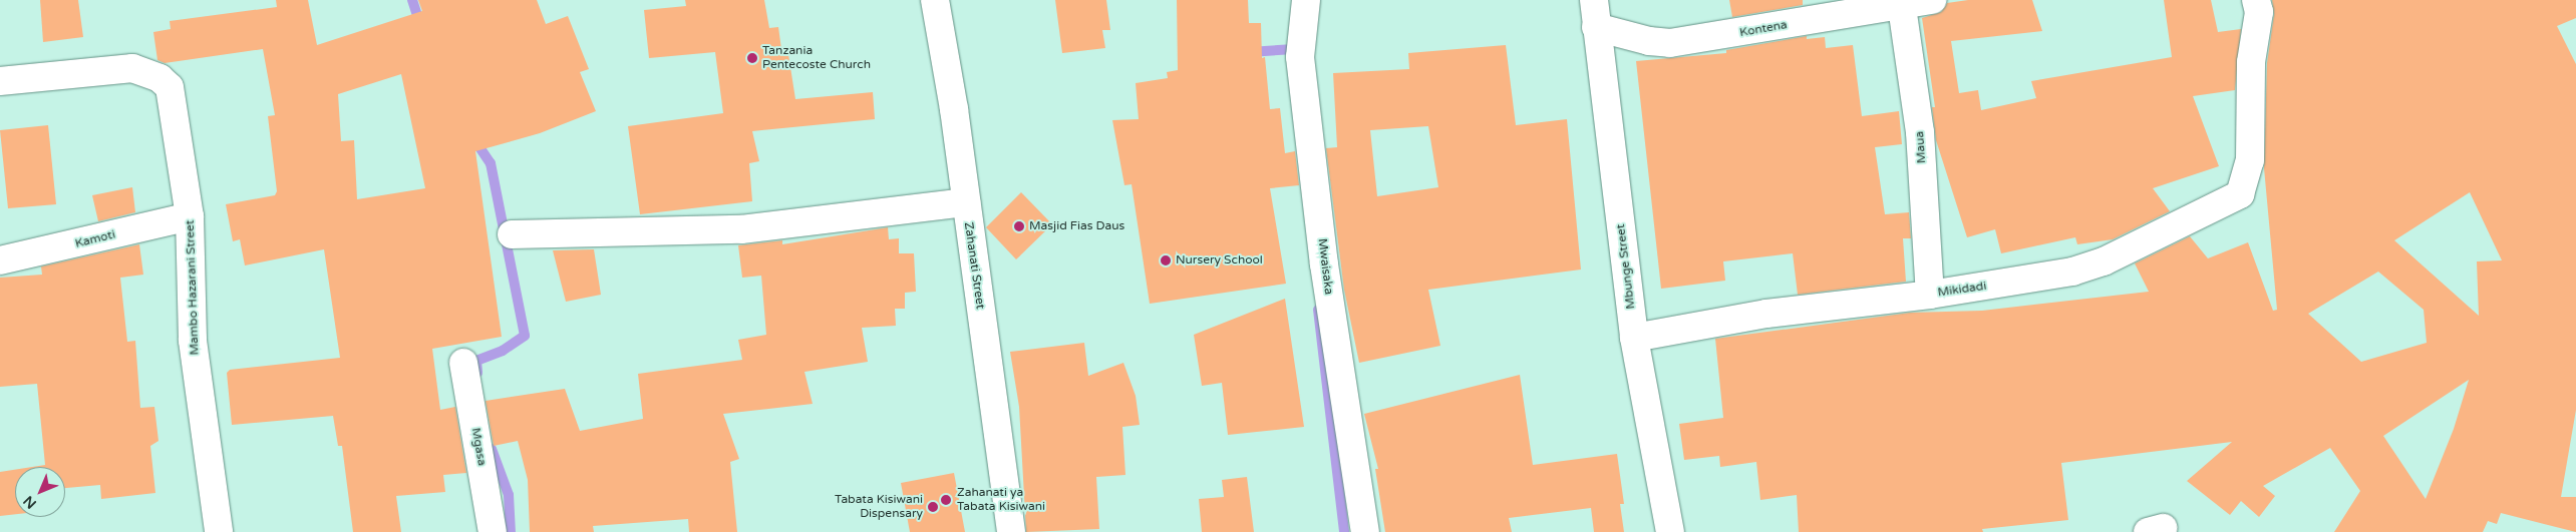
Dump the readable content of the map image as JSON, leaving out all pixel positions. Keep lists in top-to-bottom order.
{
  "streets": {
    "street": [
      "Kontena",
      "Maua",
      "Kamoti",
      "Zahanati Street",
      "Mwaisaka",
      "Mbunge Street",
      "Mambo Hazarani Street",
      "Mikidadi",
      "Mgasa"
    ]
  },
  "crossings": [
    ["Kontena", "Maua"],
    ["Kontena", "Mbunge Street"],
    ["Maua", "Mikidadi"],
    ["Kamoti", "Mambo Hazarani Street"],
    ["Mbunge Street", "Mikidadi"]
  ],
  "places": [
    "Tanzania Pentecoste Church",
    "Masjid Fias Daus",
    "Nursery School",
    "Zahanati ya Tabata Kisiwani",
    "Tabata Kisiwani Dispensary"
  ],
  "north": "bottom left"
}
